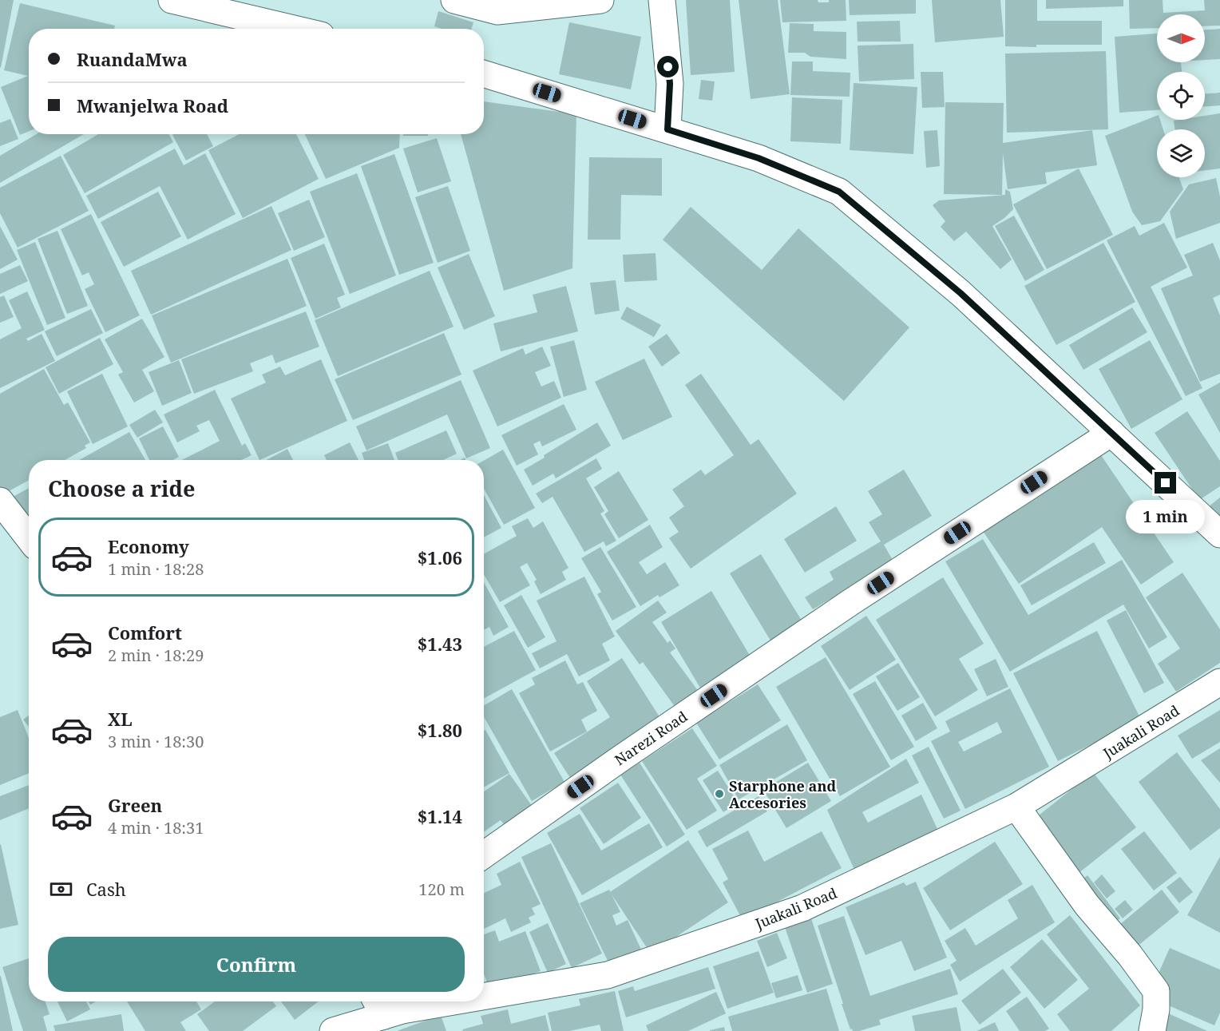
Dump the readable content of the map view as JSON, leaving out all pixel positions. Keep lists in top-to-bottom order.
{
  "streets": {
    "street": ["Juakali Road", "Narezi Road"]
  },
  "places": ["Starphone and Accesories"],
  "north": "right",
  "page": {
    "banner": ["RuandaMwa", "Mwanjelwa Road"],
    "heading": "Choose a ride",
    "bubble": "1 min",
    "list": [
      {
        "name": "Economy",
        "note": "1 min · 18:28",
        "value": "$1.06"
      },
      {
        "name": "Comfort",
        "note": "2 min · 18:29",
        "value": "$1.43"
      },
      {
        "name": "XL",
        "note": "3 min · 18:30",
        "value": "$1.80"
      },
      {
        "name": "Green",
        "note": "4 min · 18:31",
        "value": "$1.14"
      }
    ],
    "pay": ["Cash", "120 m"],
    "buttons": "Confirm"
  }
}
